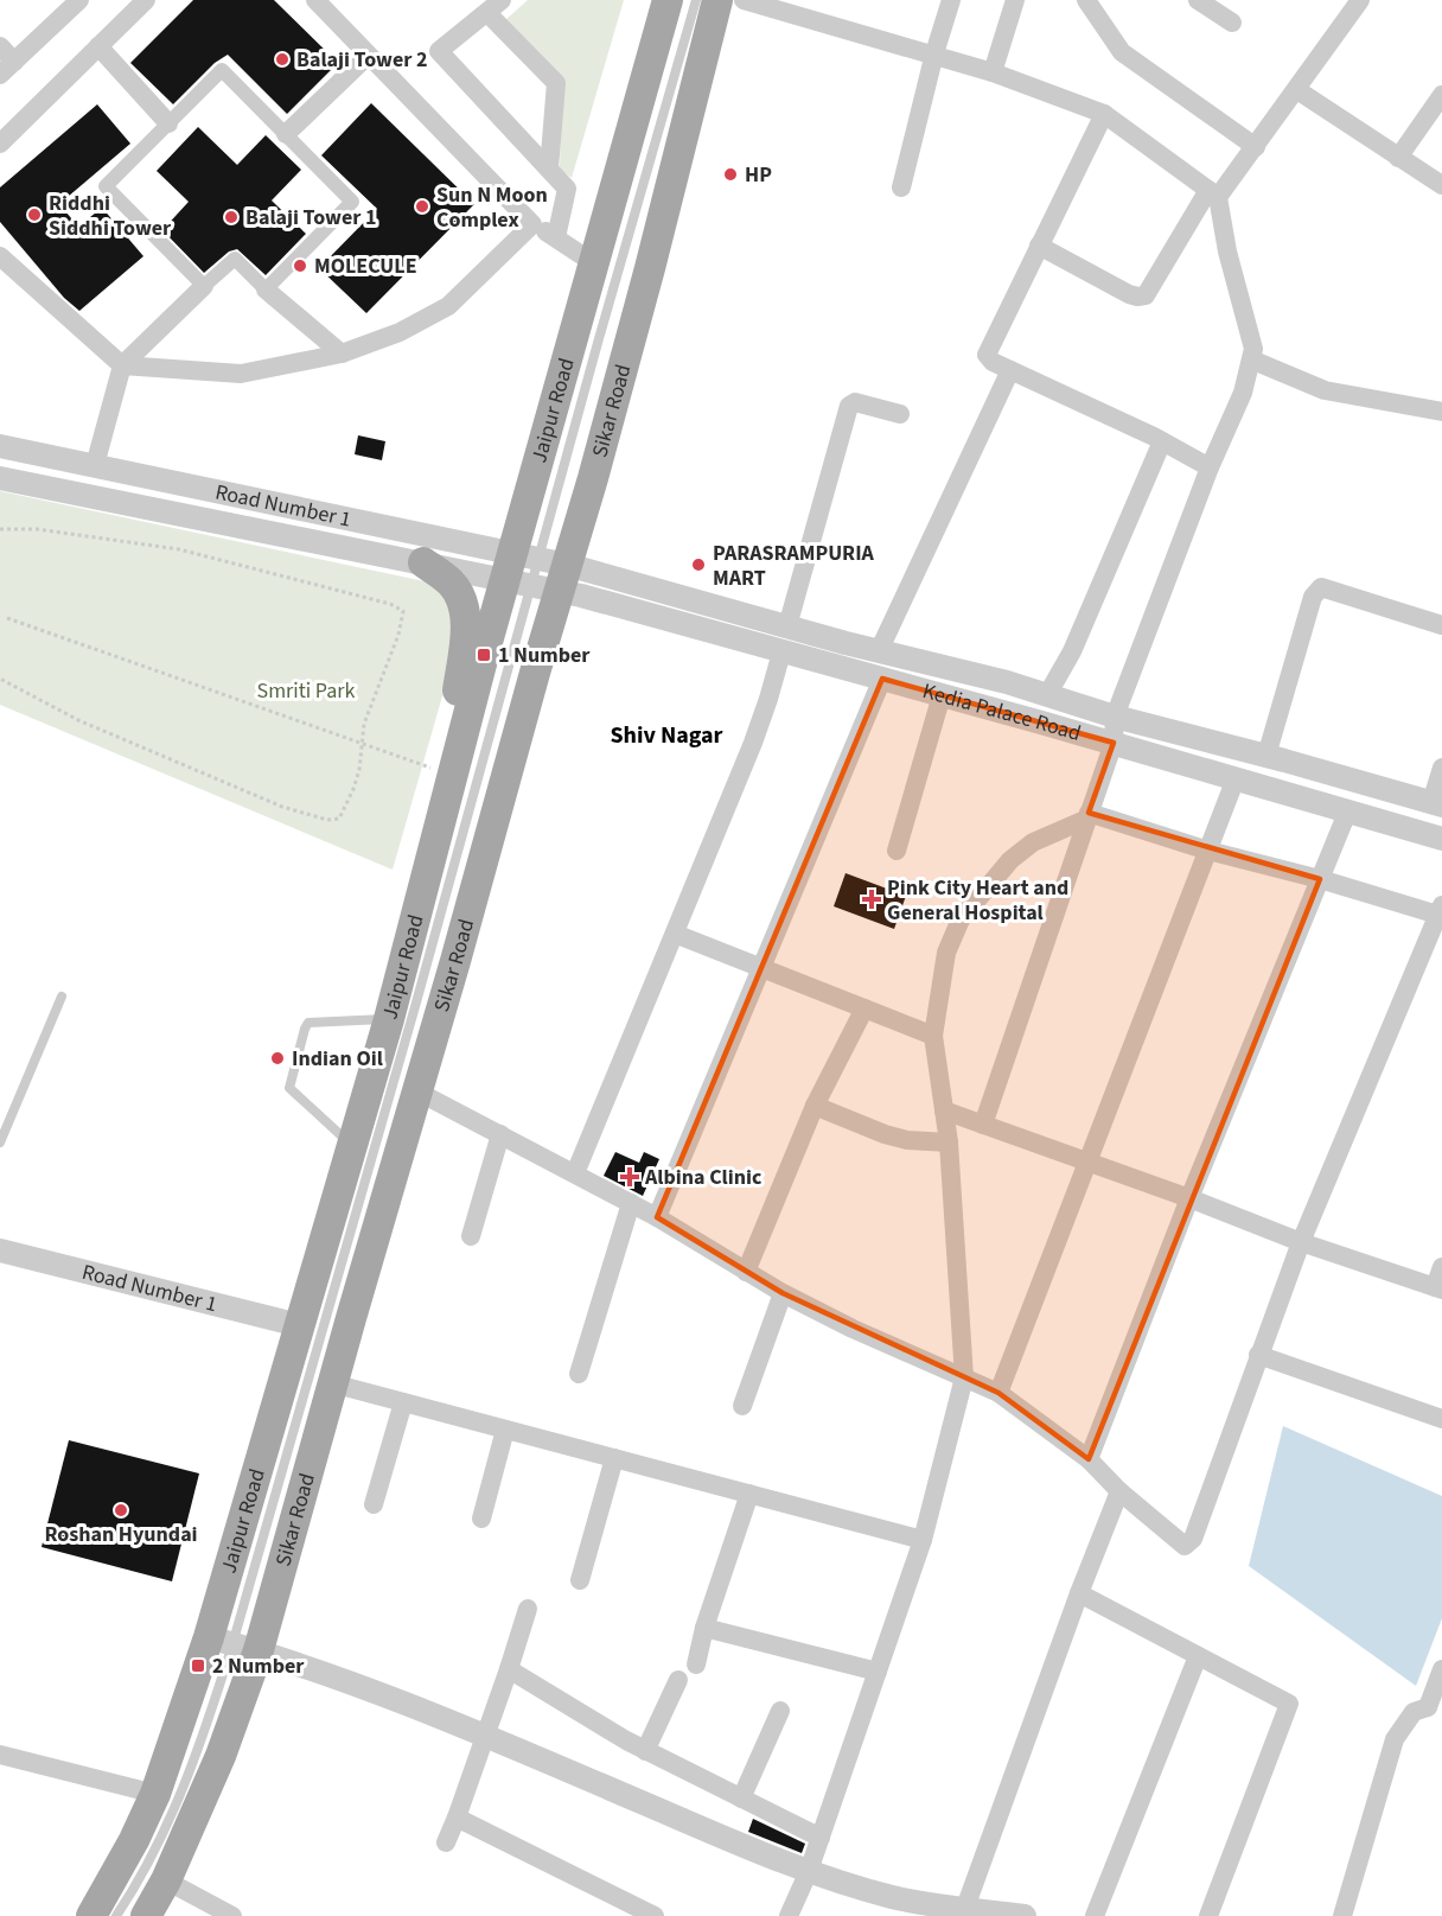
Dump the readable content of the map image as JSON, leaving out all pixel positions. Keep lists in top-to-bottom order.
{
  "streets": {
    "main road": ["Jaipur Road", "Sikar Road"],
    "street": ["Road Number 1", "Kedia Palace Road"]
  },
  "crossings": [
    ["Jaipur Road", "Sikar Road"],
    ["Jaipur Road", "Road Number 1"],
    ["Jaipur Road", "Kedia Palace Road"],
    ["Sikar Road", "Road Number 1"],
    ["Sikar Road", "Kedia Palace Road"],
    ["Road Number 1", "Kedia Palace Road"]
  ],
  "districts": ["Shiv Nagar"],
  "parks": ["Smriti Park"],
  "places": {
    "other": [
      "Balaji Tower 2",
      "HP",
      "Sun N Moon Complex",
      "Riddhi Siddhi Tower",
      "Balaji Tower 1",
      "MOLECULE",
      "PARASRAMPURIA MART",
      "Indian Oil",
      "Roshan Hyundai"
    ],
    "transit": ["1 Number", "2 Number"],
    "health": ["Pink City Heart and General Hospital", "Albina Clinic"]
  }
}
